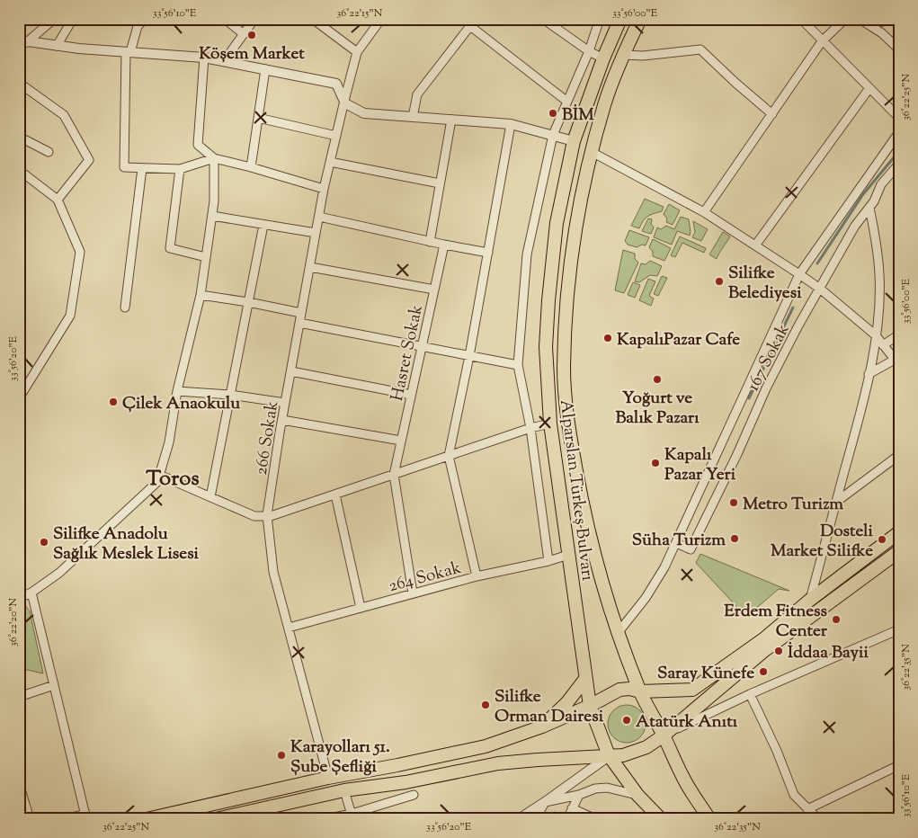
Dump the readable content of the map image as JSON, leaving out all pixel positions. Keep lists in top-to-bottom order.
{
  "streets": {
    "main road": ["Alparslan Türkeş Bulvarı"],
    "street": [
      "Hasret Sokak",
      "167 Sokak",
      "266 Sokak",
      "264 Sokak"
    ]
  },
  "crossings": [
    ["Hasret Sokak", "264 Sokak"],
    ["266 Sokak", "264 Sokak"],
    ["Alparslan Türkeş Bulvarı", "264 Sokak"]
  ],
  "districts": ["Toros"],
  "places": [
    "Köşem Market",
    "BİM",
    "Silifke Belediyesi",
    "KapalıPazar Cafe",
    "Yoğurt ve Balık Pazarı",
    "Çilek Anaokulu",
    "Kapalı Pazar Yeri",
    "Metro Turizm",
    "Süha Turizm",
    "Dosteli Market Silifke",
    "Silifke Anadolu Sağlık Meslek Lisesi",
    "Erdem Fitness Center",
    "İddaa Bayii",
    "Saray Künefe",
    "Silifke Orman Dairesi",
    "Atatürk Anıtı",
    "Karayolları 51. Şube Şefliği"
  ],
  "coordinates": [
    "33°56'10\"E",
    "36°22'15\"N",
    "33°56'00\"E",
    "36°22'25\"N",
    "33°56'20\"E",
    "36°22'20\"N",
    "36°22'35\"N"
  ]
}
